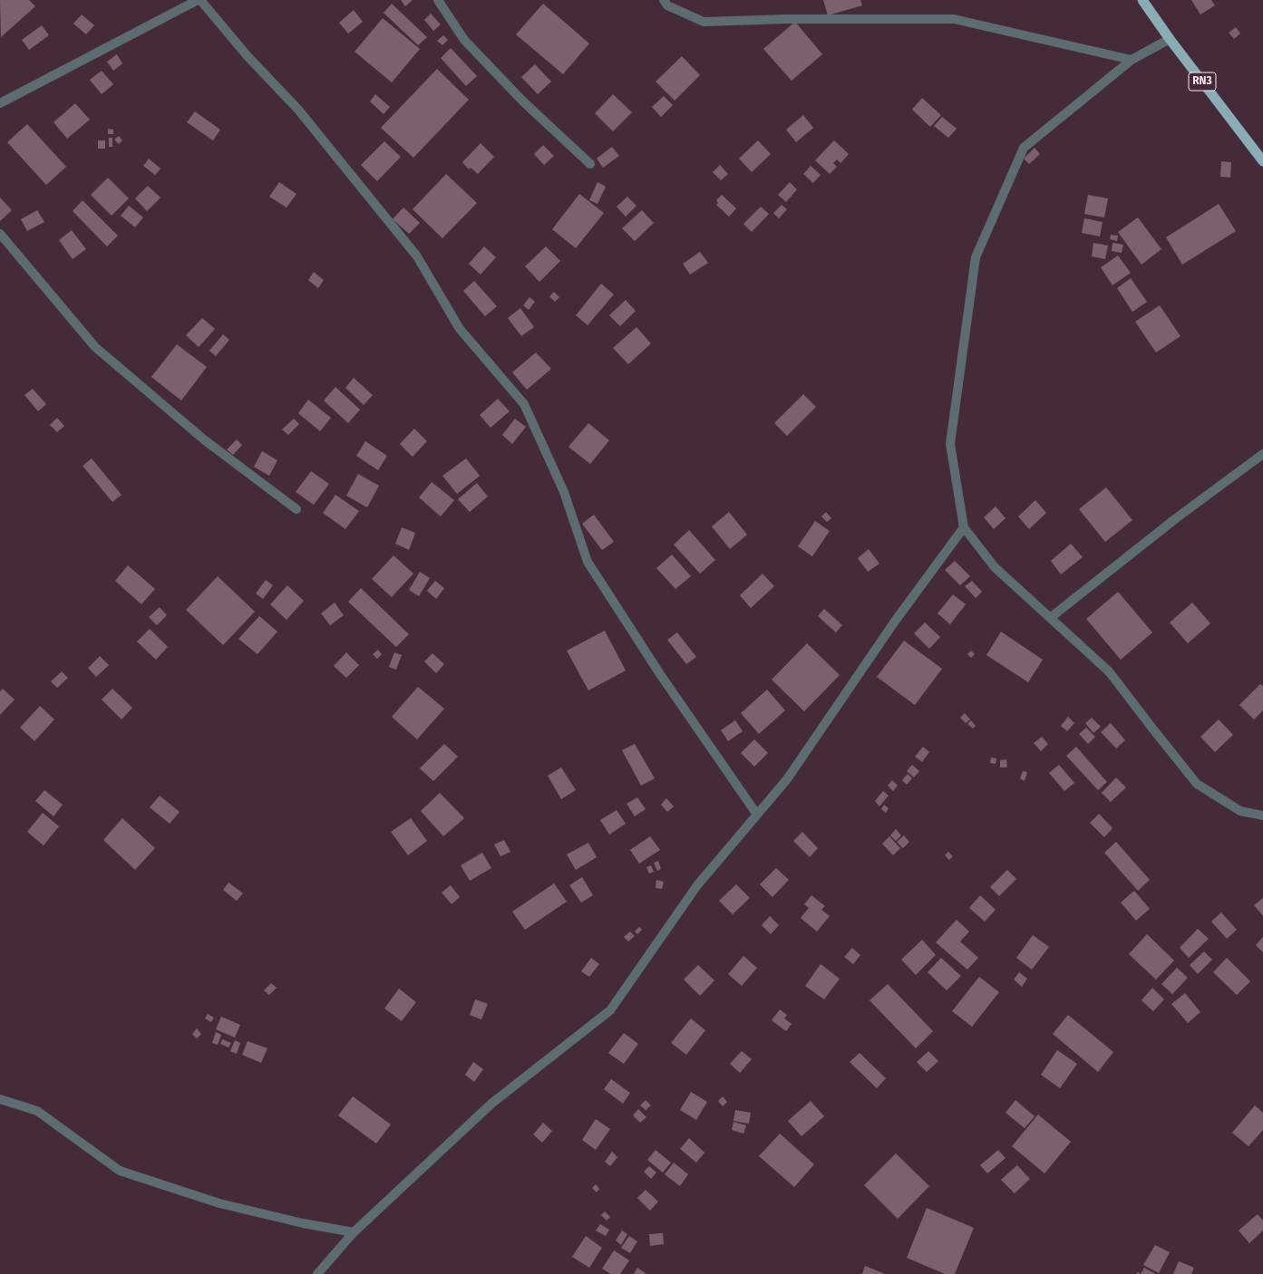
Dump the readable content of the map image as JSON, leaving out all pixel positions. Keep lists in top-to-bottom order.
{
  "streets": {
    "highway": ["RN3"]
  }
}
